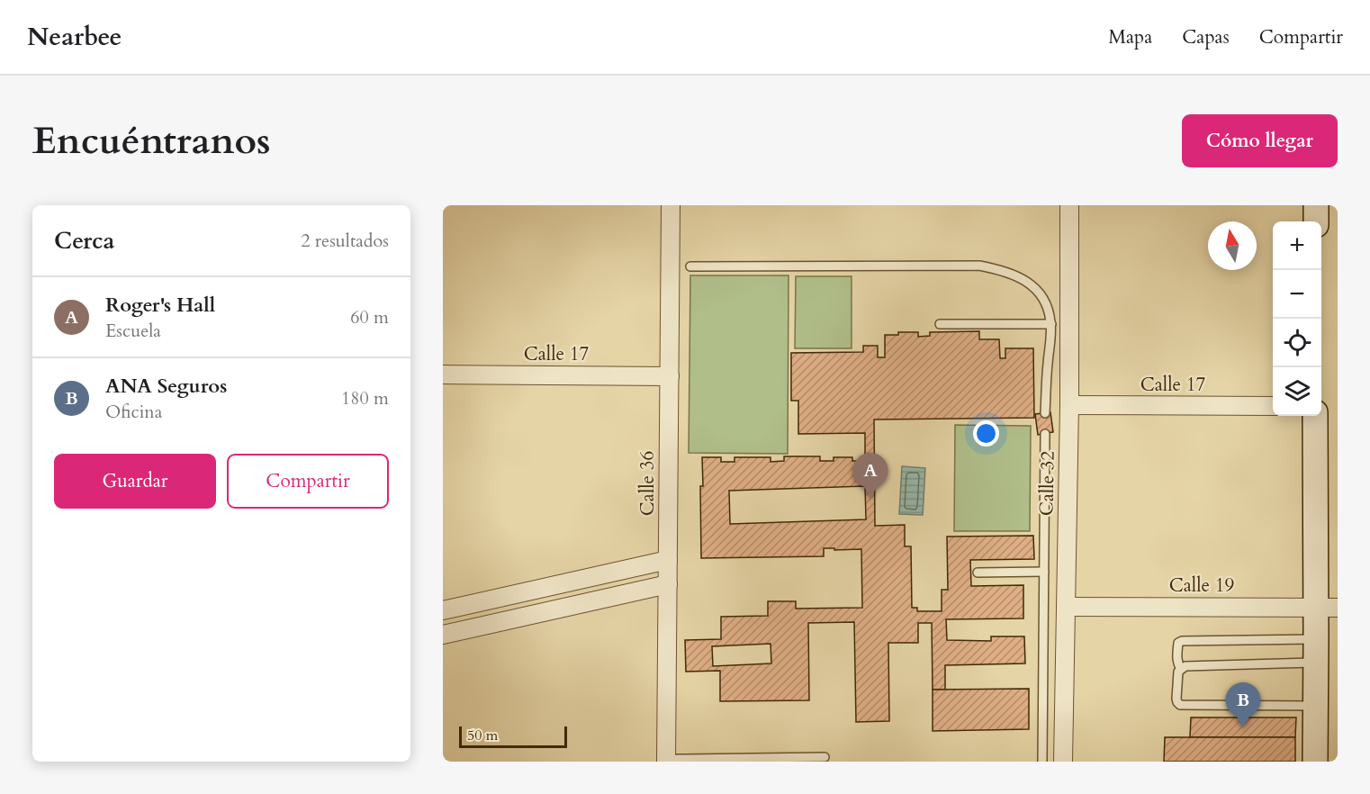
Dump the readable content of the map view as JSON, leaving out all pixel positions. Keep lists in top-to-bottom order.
{
  "streets": {
    "street": [
      "Calle 17",
      "Calle 36",
      "Calle 32",
      "Calle 19"
    ]
  },
  "crossings": [
    ["Calle 17", "Calle 36"],
    ["Calle 17", "Calle 32"],
    ["Calle 32", "Calle 19"]
  ],
  "scale_bar": "50 m",
  "north": "top",
  "page": {
    "header": "Nearbee",
    "nav": ["Mapa", "Capas", "Compartir"],
    "buttons": [
      "Cómo llegar",
      ["Guardar", "Compartir"]
    ],
    "title": "Encuéntranos",
    "heading": ["Cerca", "2 resultados"],
    "map_buttons": ["+", "−"],
    "list": [
      {
        "mark": "A",
        "name": "Roger's Hall",
        "note": "Escuela",
        "value": "60 m"
      },
      {
        "mark": "B",
        "name": "ANA Seguros",
        "note": "Oficina",
        "value": "180 m"
      }
    ],
    "pins": ["A", "B"],
    "scale": "50 m"
  }
}
